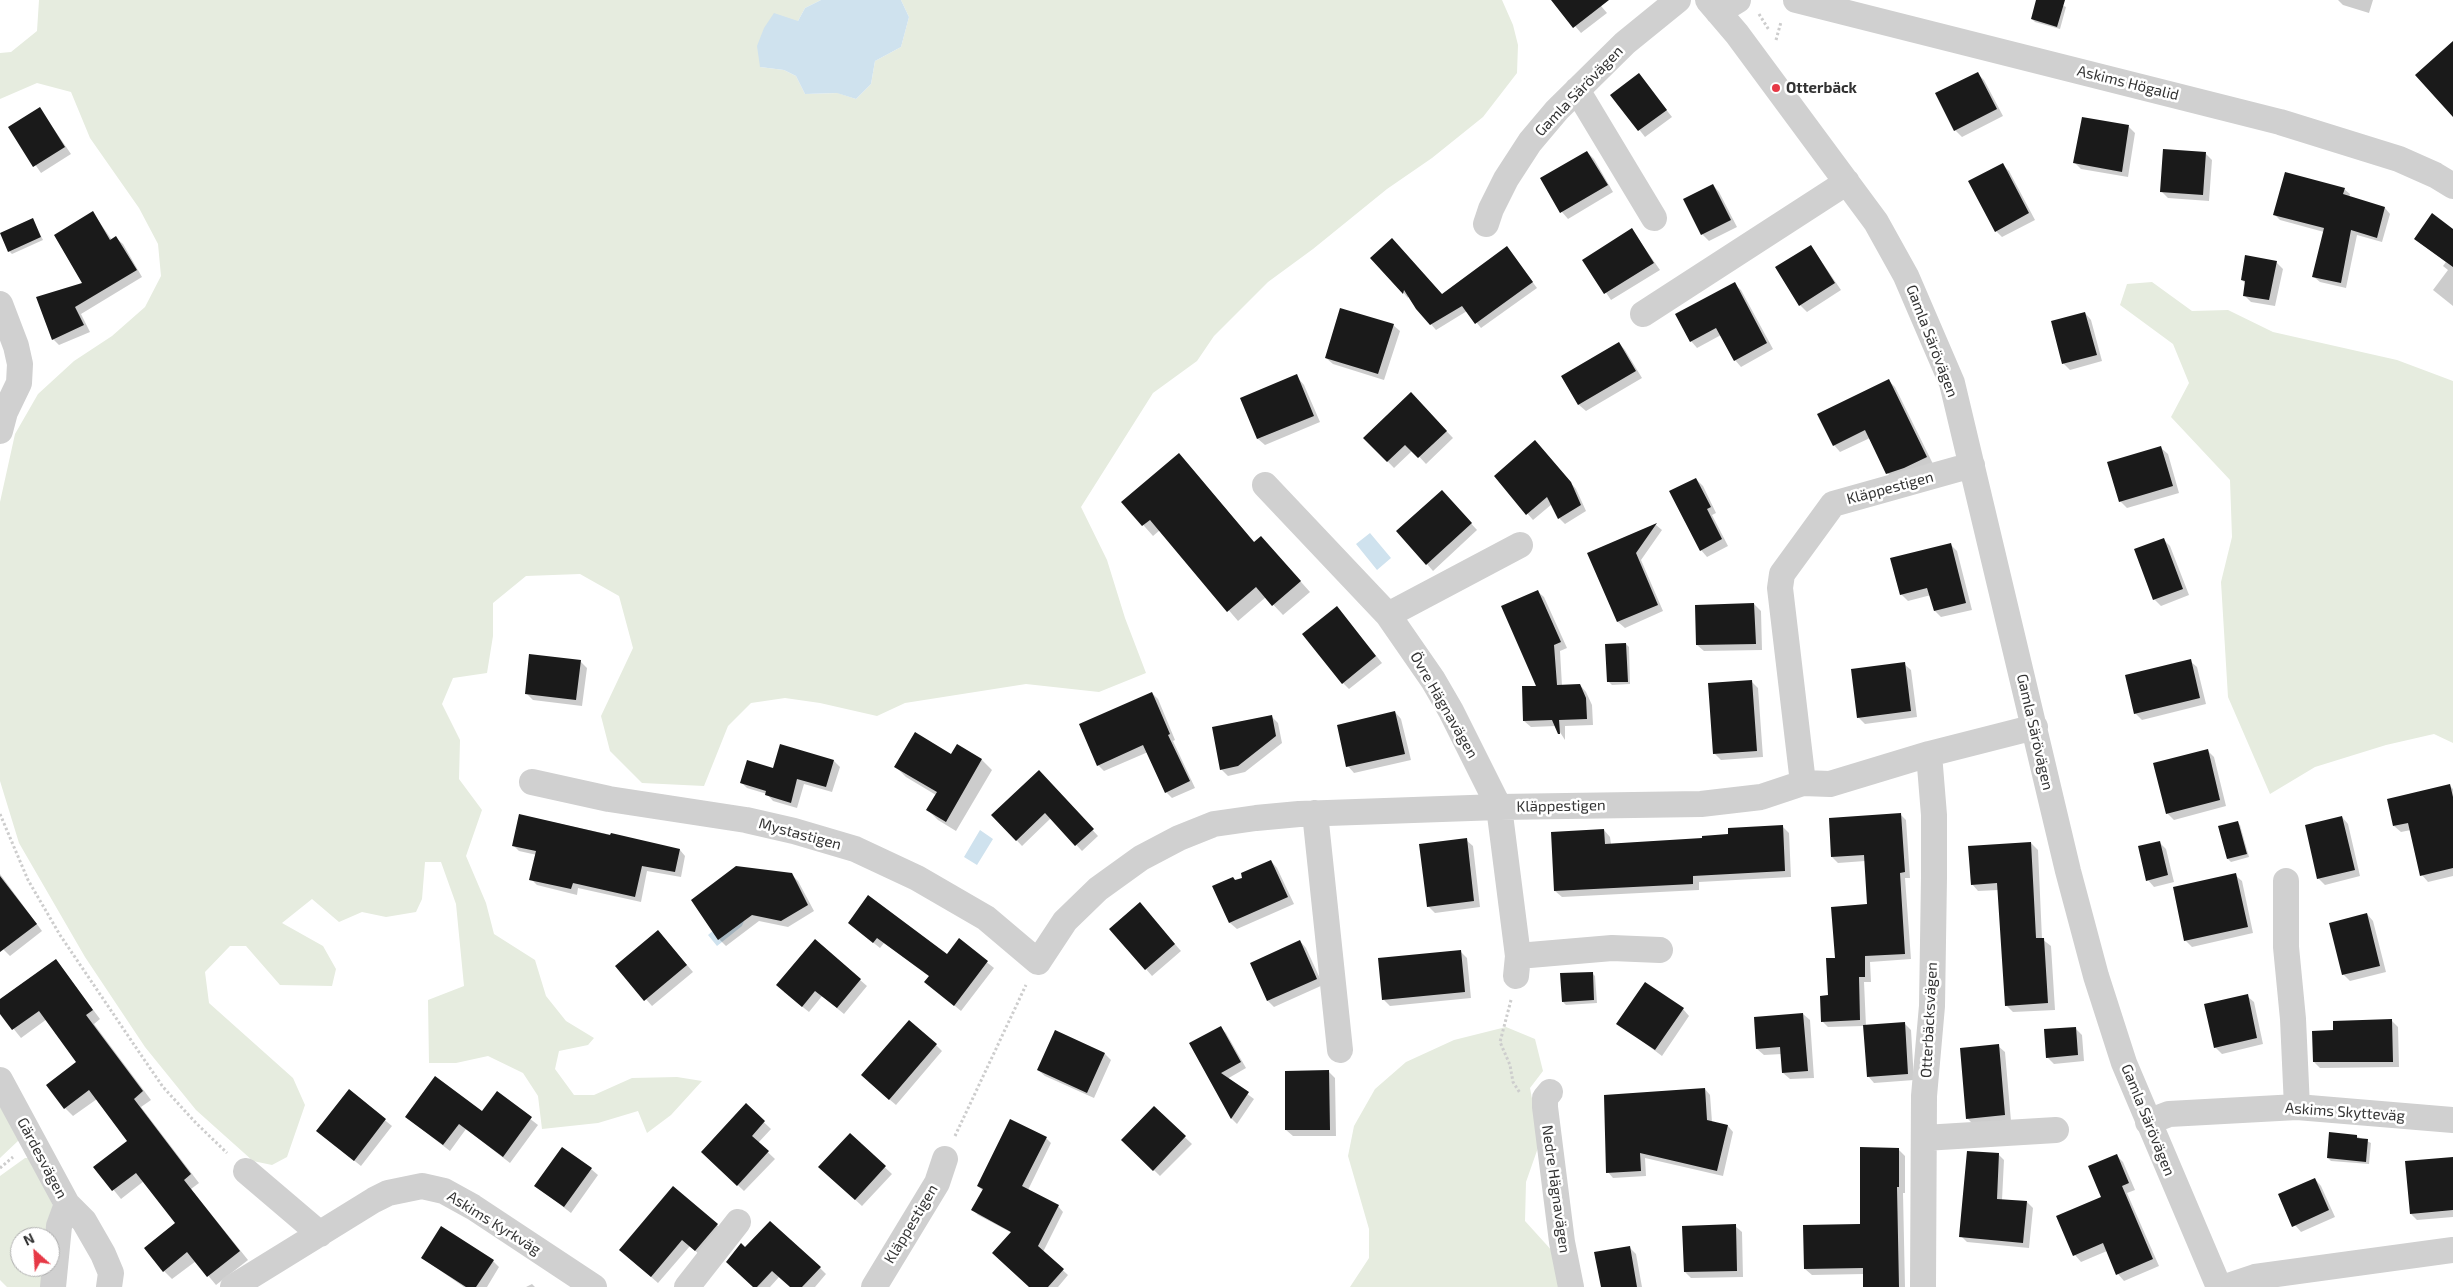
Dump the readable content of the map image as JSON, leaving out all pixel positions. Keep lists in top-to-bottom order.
{
  "streets": {
    "street": [
      "Askims Högalid",
      "Gamla Särövägen",
      "Kläppestigen",
      "Övre Hägnavägen",
      "Mystastigen",
      "Otterbäcksvägen",
      "Askims Skytteväg",
      "Gärdesvägen",
      "Nedre Hägnavägen",
      "Askims Kyrkväg"
    ]
  },
  "crossings": [
    ["Gamla Särövägen", "Kläppestigen"],
    ["Gamla Särövägen", "Askims Skytteväg"],
    ["Kläppestigen", "Övre Hägnavägen"],
    ["Kläppestigen", "Mystastigen"],
    ["Kläppestigen", "Otterbäcksvägen"]
  ],
  "places": ["Otterbäck"],
  "north": "top left"
}
